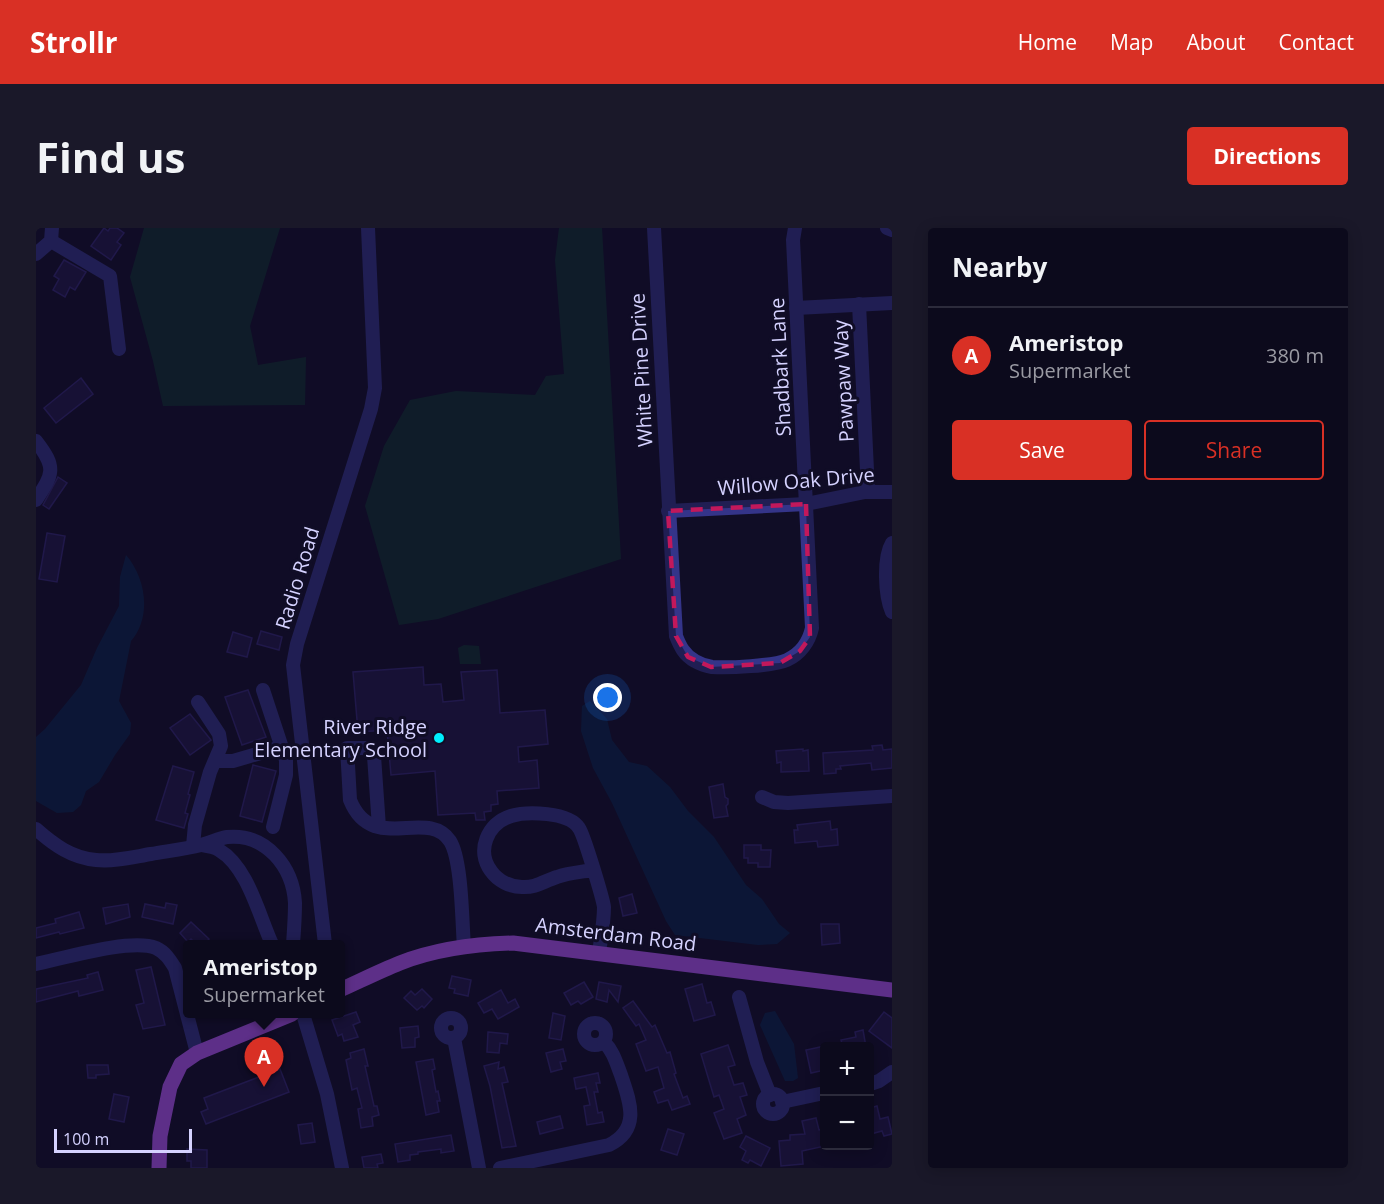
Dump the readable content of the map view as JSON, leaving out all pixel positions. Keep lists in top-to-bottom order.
{
  "streets": {
    "main road": ["Amsterdam Road"],
    "street": [
      "Shadbark Lane",
      "White Pine Drive",
      "Pawpaw Way",
      "Willow Oak Drive",
      "Radio Road"
    ]
  },
  "crossings": [
    ["Shadbark Lane", "White Pine Drive"],
    ["Shadbark Lane", "Willow Oak Drive"],
    ["White Pine Drive", "Willow Oak Drive"],
    ["Pawpaw Way", "Willow Oak Drive"]
  ],
  "places": ["River Ridge Elementary School"],
  "scale_bar": "100 m",
  "page": {
    "header": "Strollr",
    "nav": [
      "Home",
      "Map",
      "About",
      "Contact"
    ],
    "buttons": [
      "Directions",
      ["Save", "Share"]
    ],
    "title": "Find us",
    "heading": "Nearby",
    "list": [
      {
        "mark": "A",
        "name": "Ameristop",
        "note": "Supermarket",
        "value": "380 m"
      }
    ],
    "popup": ["Ameristop", "Supermarket"],
    "pins": "A",
    "map_buttons": ["+", "−"],
    "scale": "100 m"
  }
}
